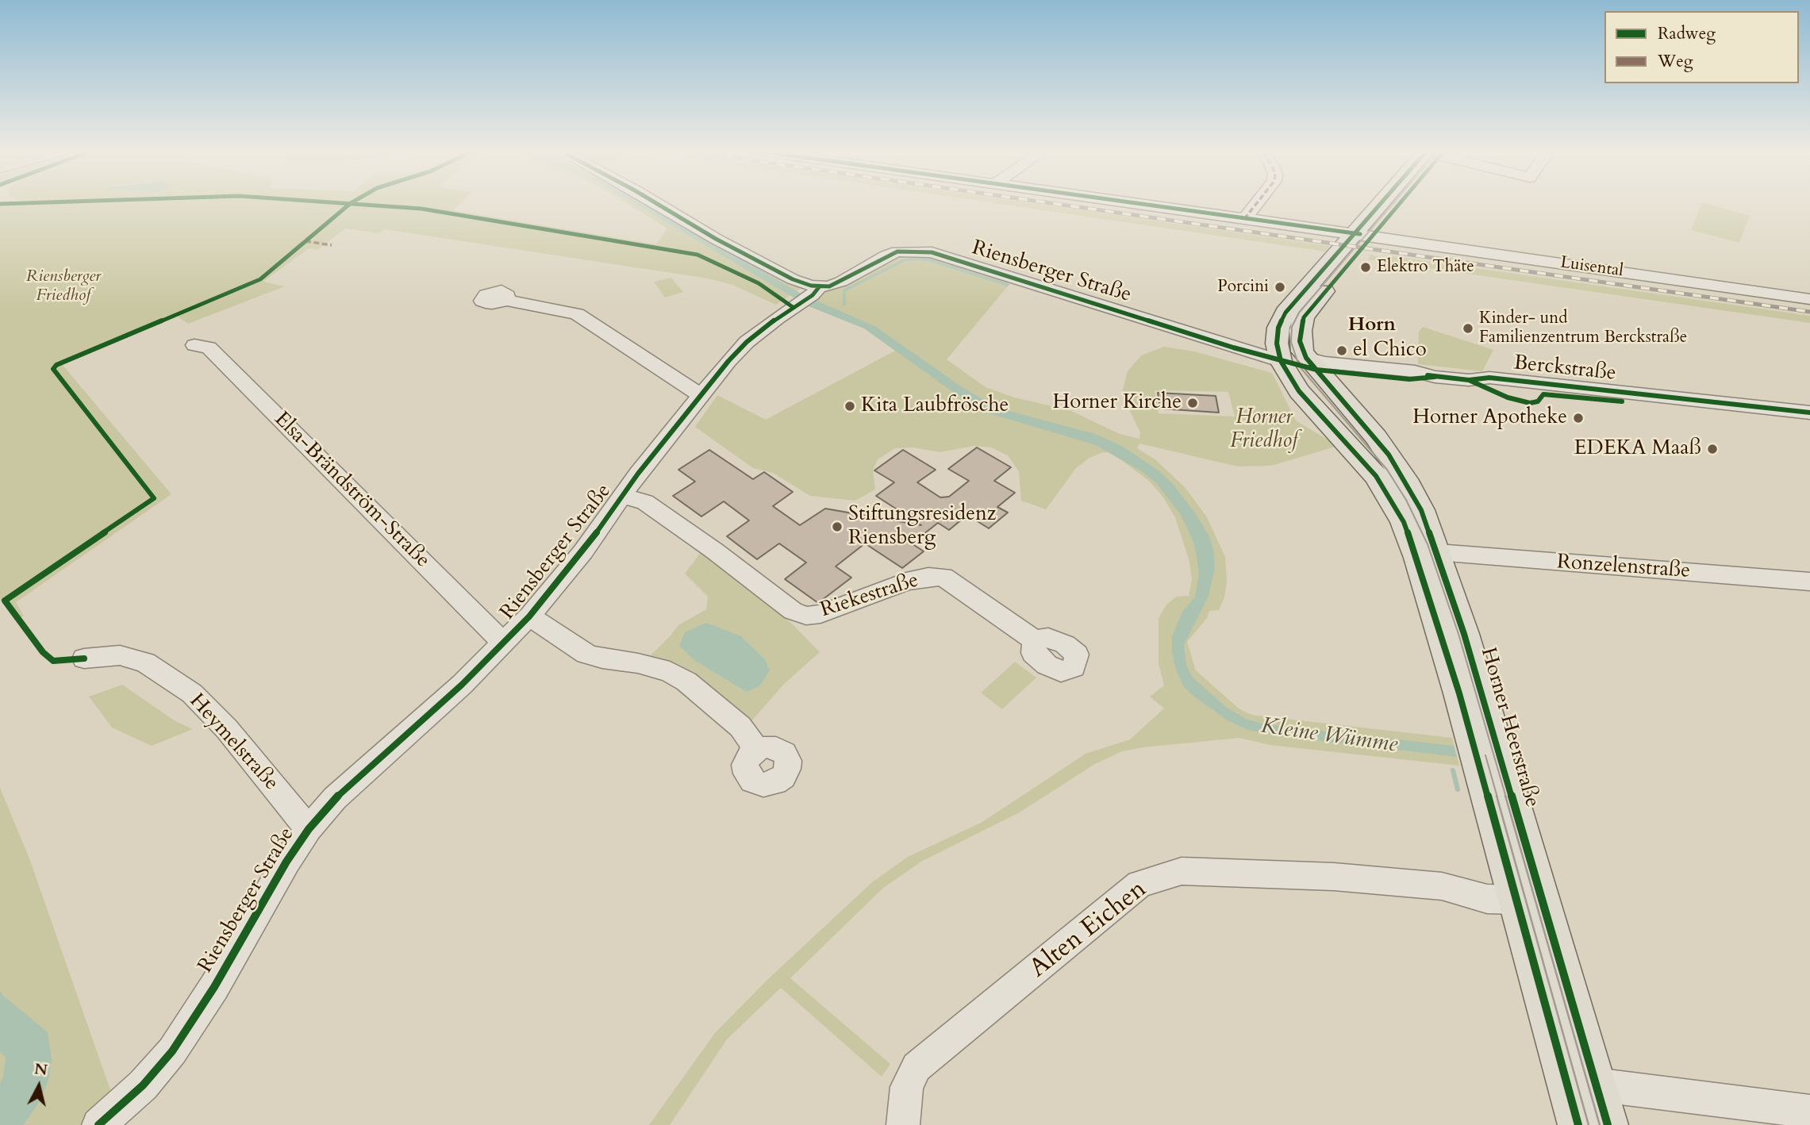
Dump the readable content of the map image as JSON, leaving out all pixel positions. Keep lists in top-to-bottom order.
{
  "streets": {
    "main road": ["Horner Heerstraße"],
    "street": [
      "Luisental",
      "Riensberger Straße",
      "Berckstraße",
      "Elsa-Brändström-Straße",
      "Ronzelenstraße",
      "Riekestraße",
      "Heymelstraße",
      "Alten Eichen"
    ]
  },
  "crossings": [
    ["Riensberger Straße", "Berckstraße"],
    ["Riensberger Straße", "Elsa-Brändström-Straße"],
    ["Riensberger Straße", "Riekestraße"],
    ["Riensberger Straße", "Horner Heerstraße"],
    ["Riensberger Straße", "Heymelstraße"],
    ["Berckstraße", "Horner Heerstraße"],
    ["Ronzelenstraße", "Horner Heerstraße"],
    ["Horner Heerstraße", "Alten Eichen"]
  ],
  "districts": ["Horn"],
  "water": ["Kleine Wümme"],
  "parks": ["Riensberger Friedhof", "Horner Friedhof"],
  "places": [
    "Elektro Thäte",
    "Porcini",
    "Kinder- und Familienzentrum Berckstraße",
    "el Chico",
    "Horner Kirche",
    "Kita Laubfrösche",
    "Horner Apotheke",
    "EDEKA Maaß",
    "Stiftungsresidenz Riensberg"
  ],
  "legend": ["Radweg", "Weg"],
  "north": "top"
}
